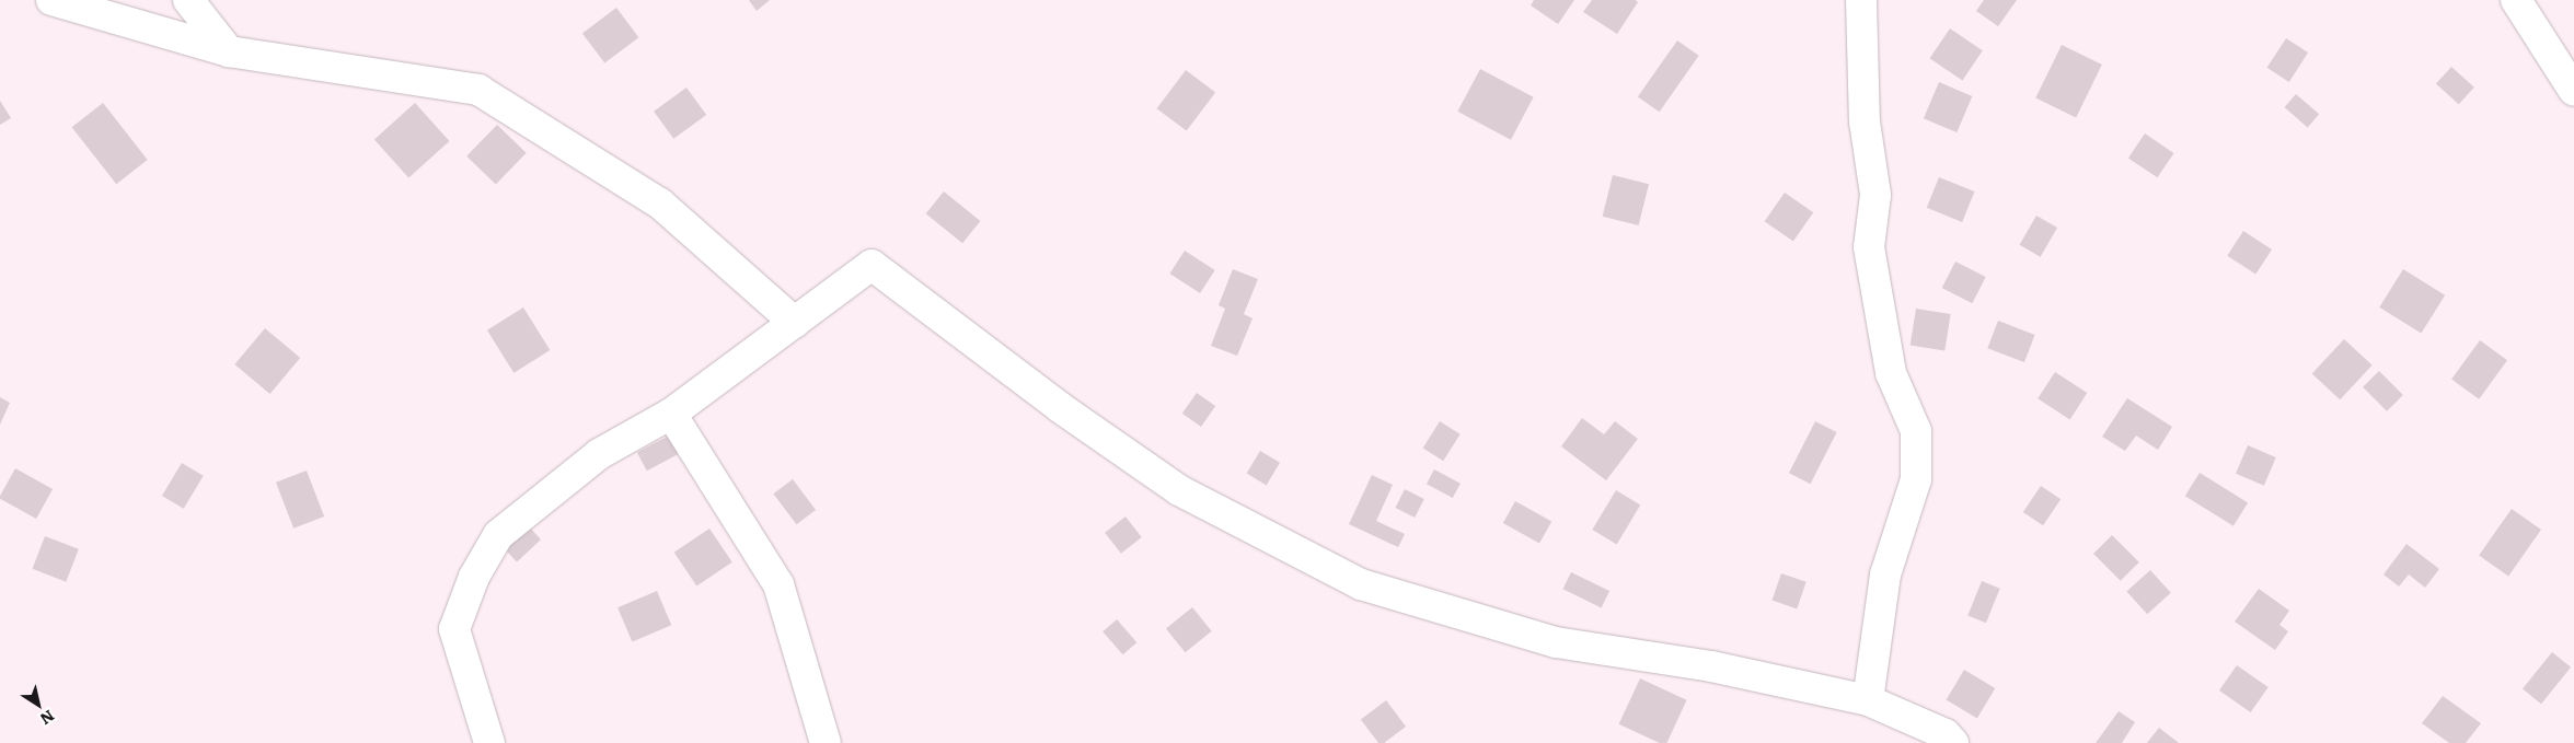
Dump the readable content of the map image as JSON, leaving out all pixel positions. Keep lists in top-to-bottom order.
{
  "north": "bottom right"
}
